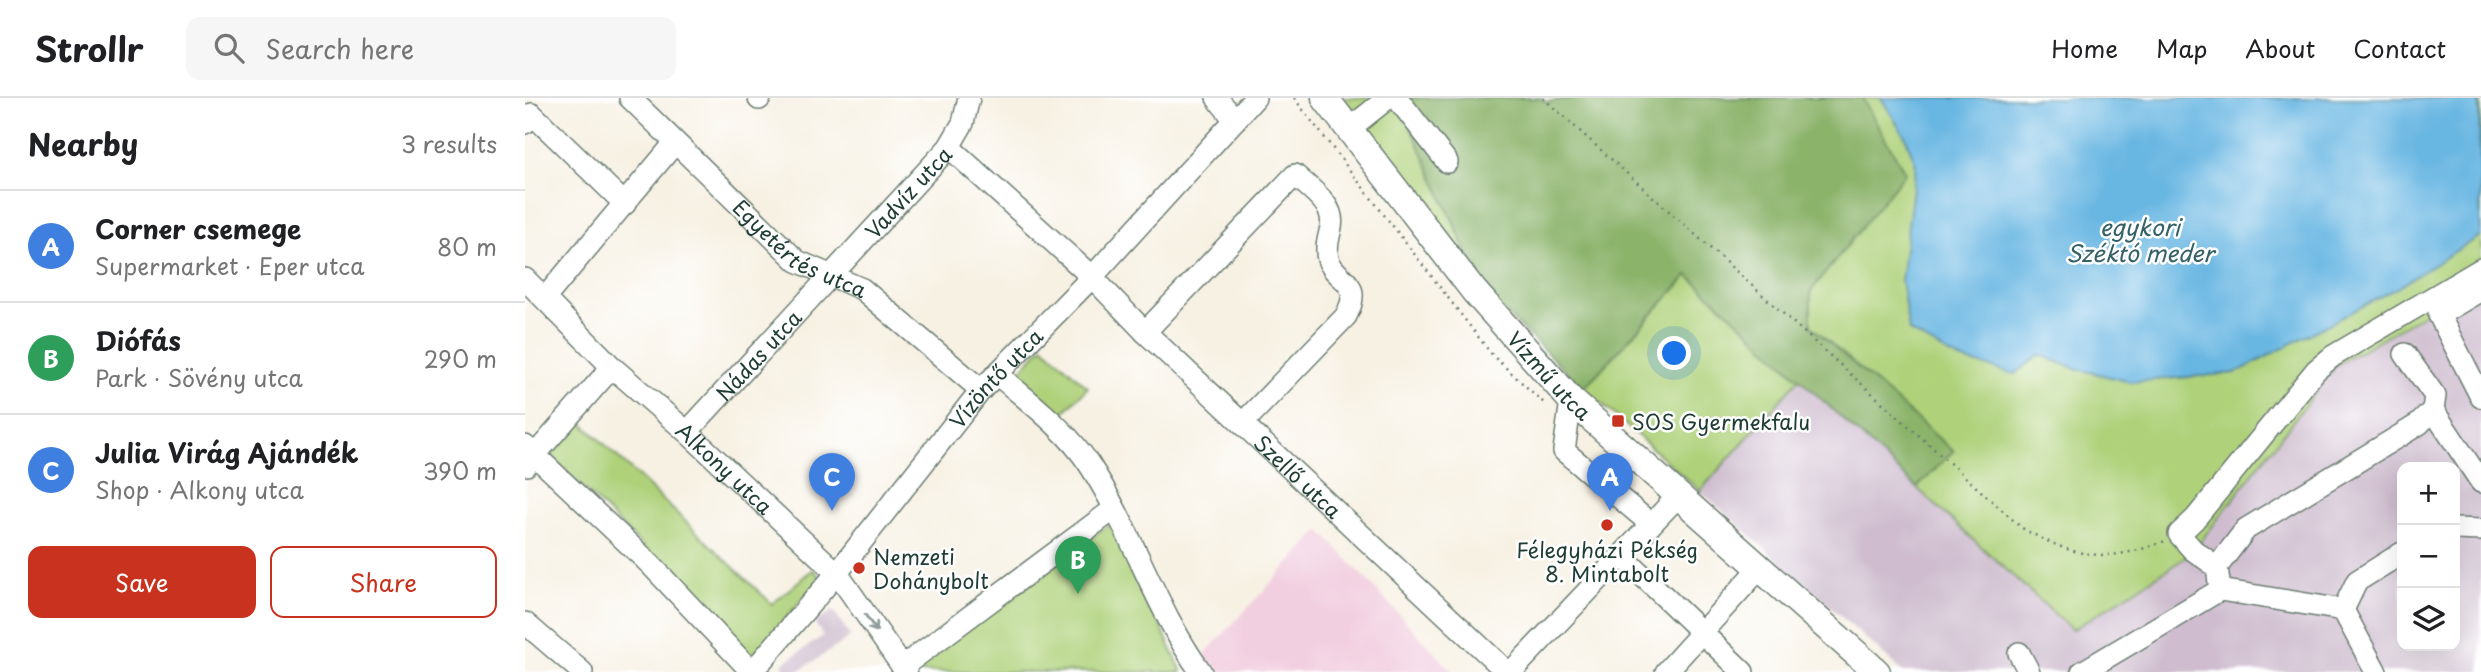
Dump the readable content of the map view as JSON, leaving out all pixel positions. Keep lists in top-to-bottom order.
{
  "streets": {
    "main road": ["Vízmű utca"],
    "street": [
      "Vadvíz utca",
      "Egyetértés utca",
      "Nádas utca",
      "Vízöntő utca",
      "Alkony utca",
      "Szellő utca"
    ]
  },
  "crossings": [
    ["Vadvíz utca", "Egyetértés utca"],
    ["Vadvíz utca", "Nádas utca"],
    ["Vadvíz utca", "Szellő utca"],
    ["Egyetértés utca", "Nádas utca"],
    ["Egyetértés utca", "Vízöntő utca"],
    ["Nádas utca", "Alkony utca"],
    ["Vízöntő utca", "Alkony utca"],
    ["Vízöntő utca", "Szellő utca"]
  ],
  "water": ["egykori Széktó meder"],
  "places": {
    "transit": ["SOS Gyermekfalu"],
    "other": ["Félegyházi Pékség 8. Mintabolt", "Nemzeti Dohánybolt"]
  },
  "page": {
    "header": "Strollr",
    "search": "Search here",
    "nav": [
      "Home",
      "Map",
      "About",
      "Contact"
    ],
    "heading": ["Nearby", "3 results"],
    "list": [
      {
        "mark": "A",
        "name": "Corner csemege",
        "note": "Supermarket · Eper utca",
        "value": "80 m"
      },
      {
        "mark": "B",
        "name": "Diófás",
        "note": "Park · Sövény utca",
        "value": "290 m"
      },
      {
        "mark": "C",
        "name": "Julia Virág Ajándék",
        "note": "Shop · Alkony utca",
        "value": "390 m"
      }
    ],
    "pins": ["A", "C", "B"],
    "map_buttons": ["+", "−"],
    "buttons": ["Save", "Share"]
  }
}
